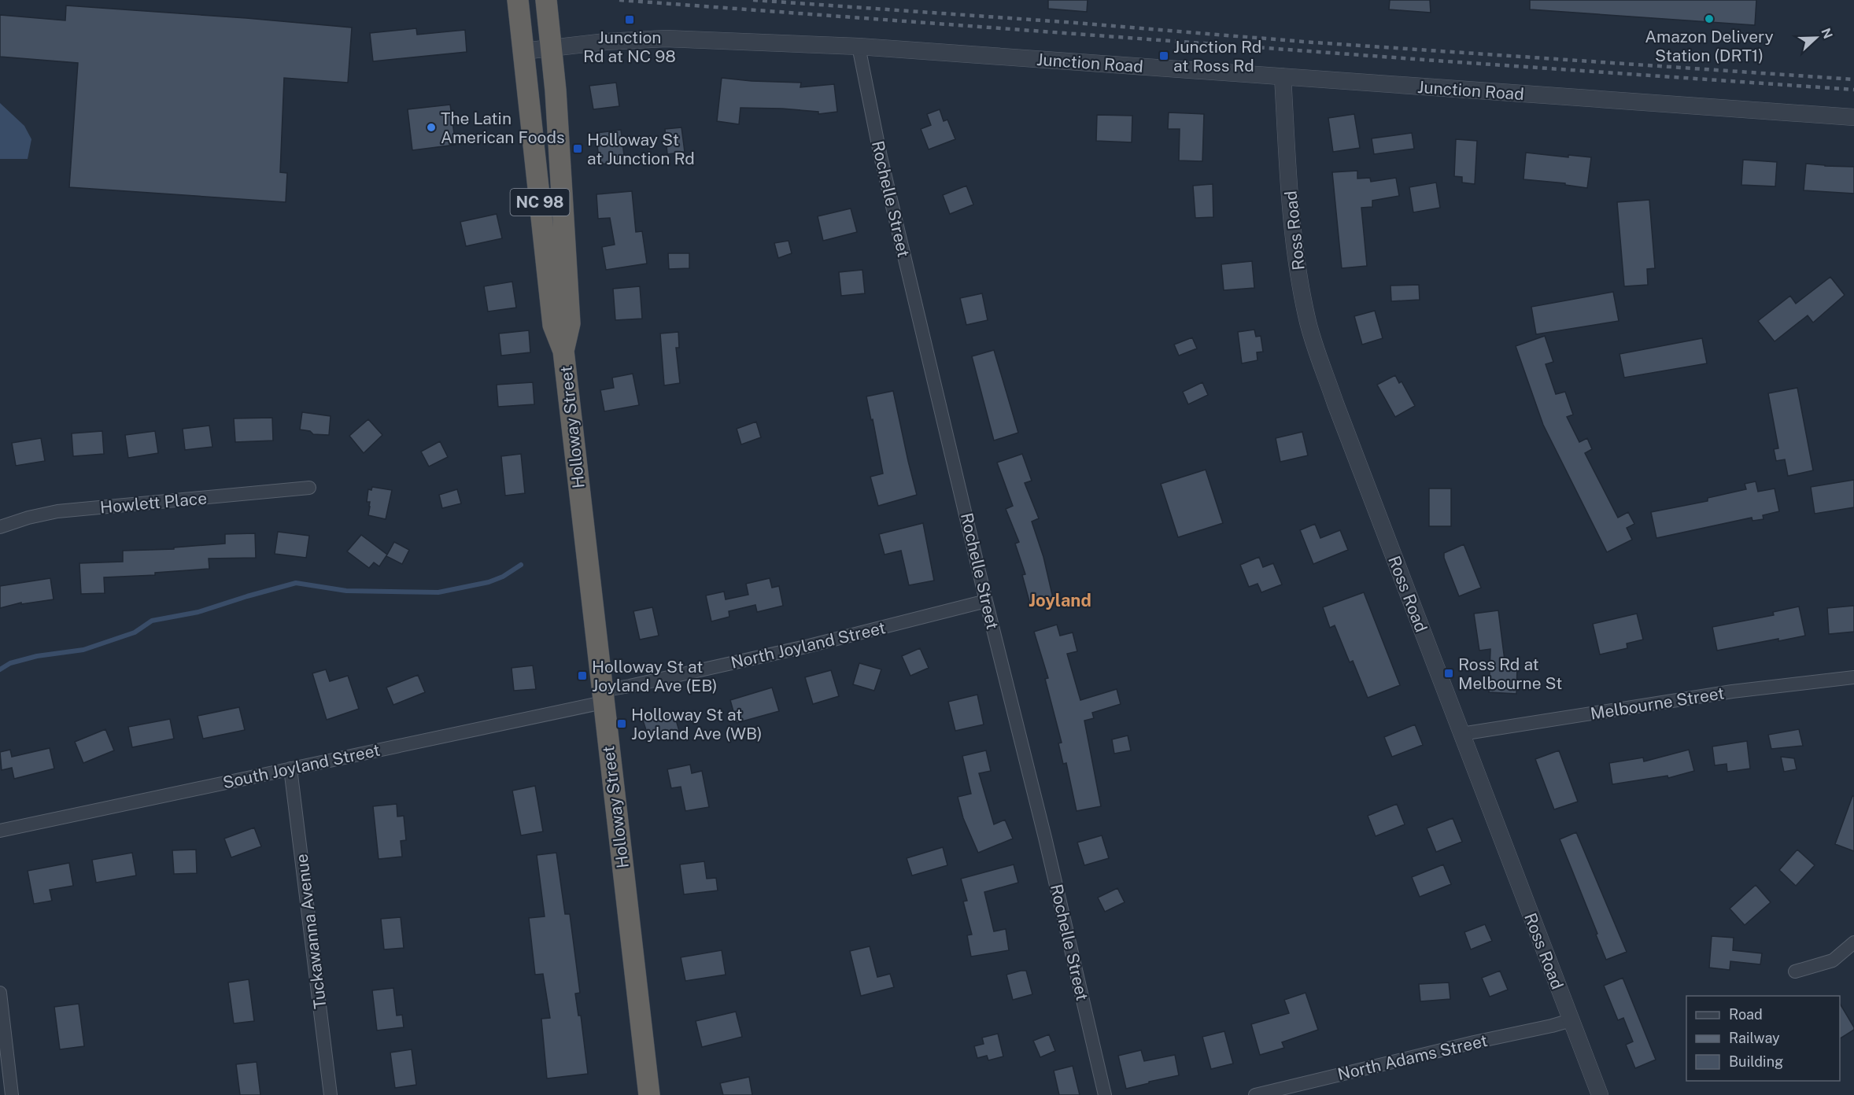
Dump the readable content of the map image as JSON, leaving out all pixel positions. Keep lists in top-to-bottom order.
{
  "streets": {
    "highway": ["NC 98", "Holloway Street"],
    "street": [
      "Junction Road",
      "Rochelle Street",
      "Ross Road",
      "Howlett Place",
      "North Joyland Street",
      "Melbourne Street",
      "South Joyland Street",
      "Tuckawanna Avenue",
      "North Adams Street"
    ]
  },
  "crossings": [
    ["Junction Road", "Rochelle Street"],
    ["Junction Road", "Ross Road"],
    ["Junction Road", "Holloway Street"],
    ["Rochelle Street", "North Joyland Street"],
    ["Ross Road", "Melbourne Street"],
    ["Ross Road", "North Adams Street"],
    ["Holloway Street", "North Joyland Street"],
    ["Holloway Street", "South Joyland Street"],
    ["North Joyland Street", "South Joyland Street"],
    ["South Joyland Street", "Tuckawanna Avenue"]
  ],
  "districts": ["Joyland"],
  "places": {
    "other": ["Amazon Delivery Station (DRT1)", "The Latin American Foods"],
    "transit": [
      "Junction Rd at NC 98",
      "Junction Rd at Ross Rd",
      "Holloway St at Junction Rd",
      "Ross Rd at Melbourne St",
      "Holloway St at Joyland Ave (EB)",
      "Holloway St at Joyland Ave (WB)"
    ]
  },
  "legend": ["Road", "Railway", "Building"],
  "north": "right"
}
